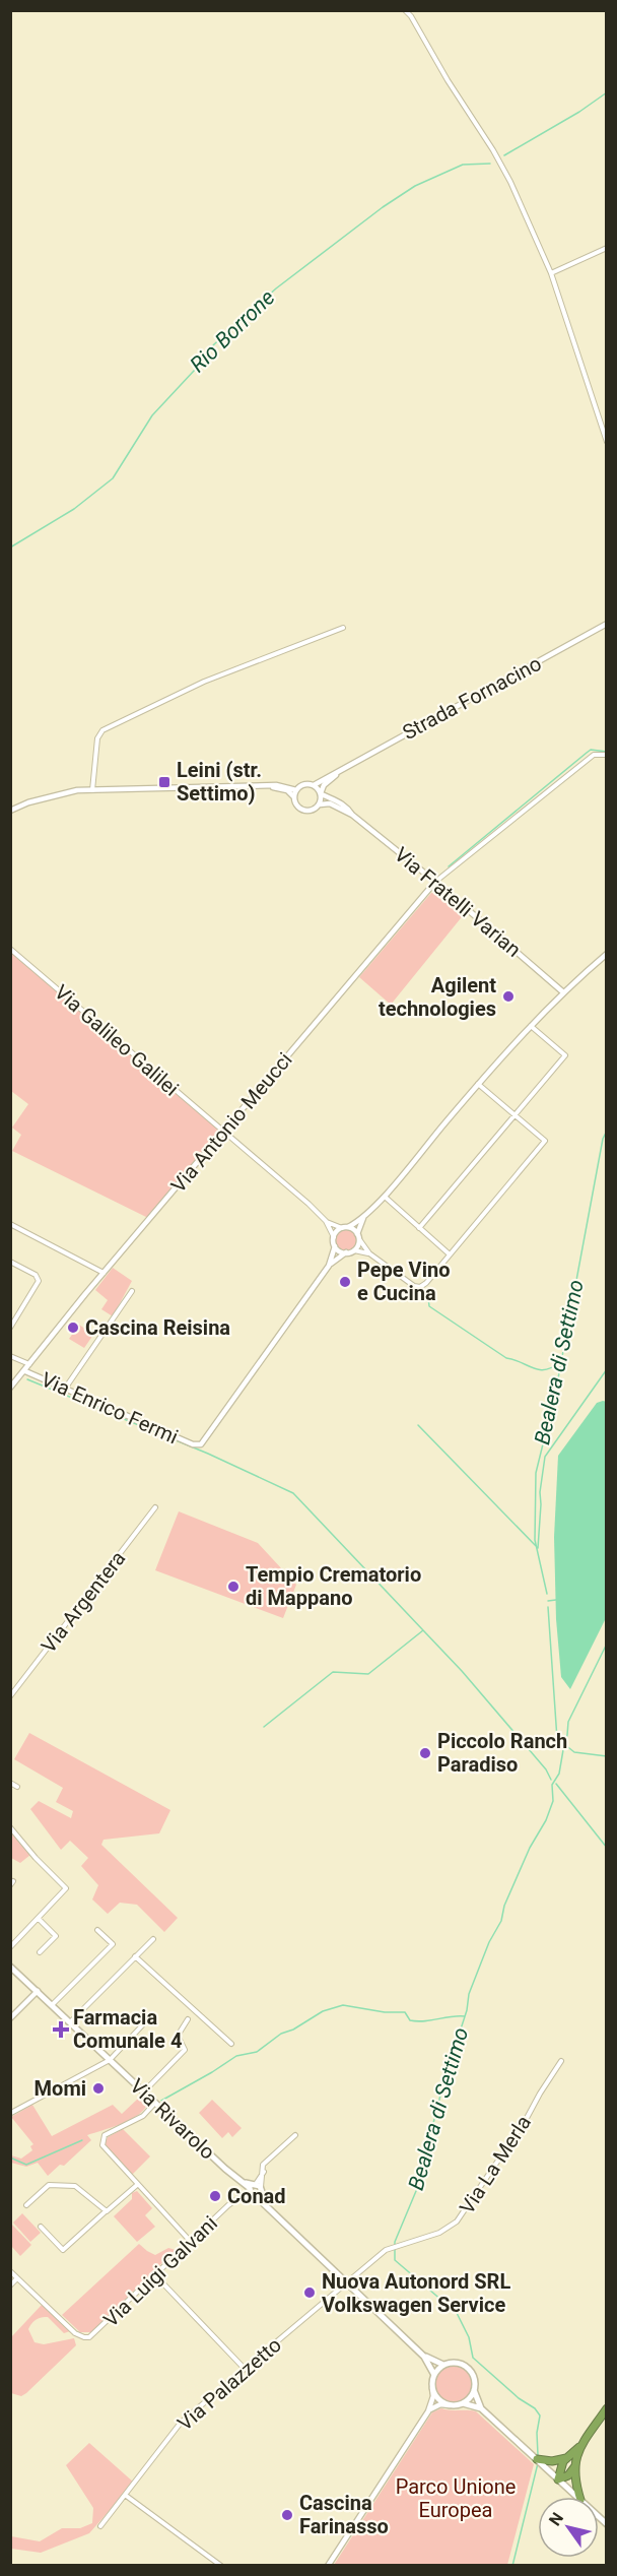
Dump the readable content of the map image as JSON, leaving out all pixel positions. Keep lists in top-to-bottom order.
{
  "streets": {
    "main road": ["Via Rivarolo"],
    "street": [
      "Strada Fornacino",
      "Via Fratelli Varian",
      "Via Galileo Galilei",
      "Via Antonio Meucci",
      "Via Enrico Fermi",
      "Via Argentera",
      "Via La Merla",
      "Via Luigi Galvani",
      "Via Palazzetto"
    ]
  },
  "crossings": [
    ["Strada Fornacino", "Via Fratelli Varian"],
    ["Via Fratelli Varian", "Via Antonio Meucci"],
    ["Via Galileo Galilei", "Via Antonio Meucci"],
    ["Via Antonio Meucci", "Via Enrico Fermi"],
    ["Via Rivarolo", "Via Luigi Galvani"],
    ["Via La Merla", "Via Palazzetto"]
  ],
  "water": ["Rio Borrone", "Bealera di Settimo"],
  "parks": ["Parco Unione Europea"],
  "places": {
    "transit": ["Leini (str. Settimo)"],
    "other": [
      "Agilent technologies",
      "Pepe Vino e Cucina",
      "Cascina Reisina",
      "Tempio Crematorio di Mappano",
      "Piccolo Ranch Paradiso",
      "Momi",
      "Conad",
      "Nuova Autonord SRL Volkswagen Service",
      "Cascina Farinasso"
    ],
    "health": ["Farmacia Comunale 4"]
  },
  "north": "top left"
}
